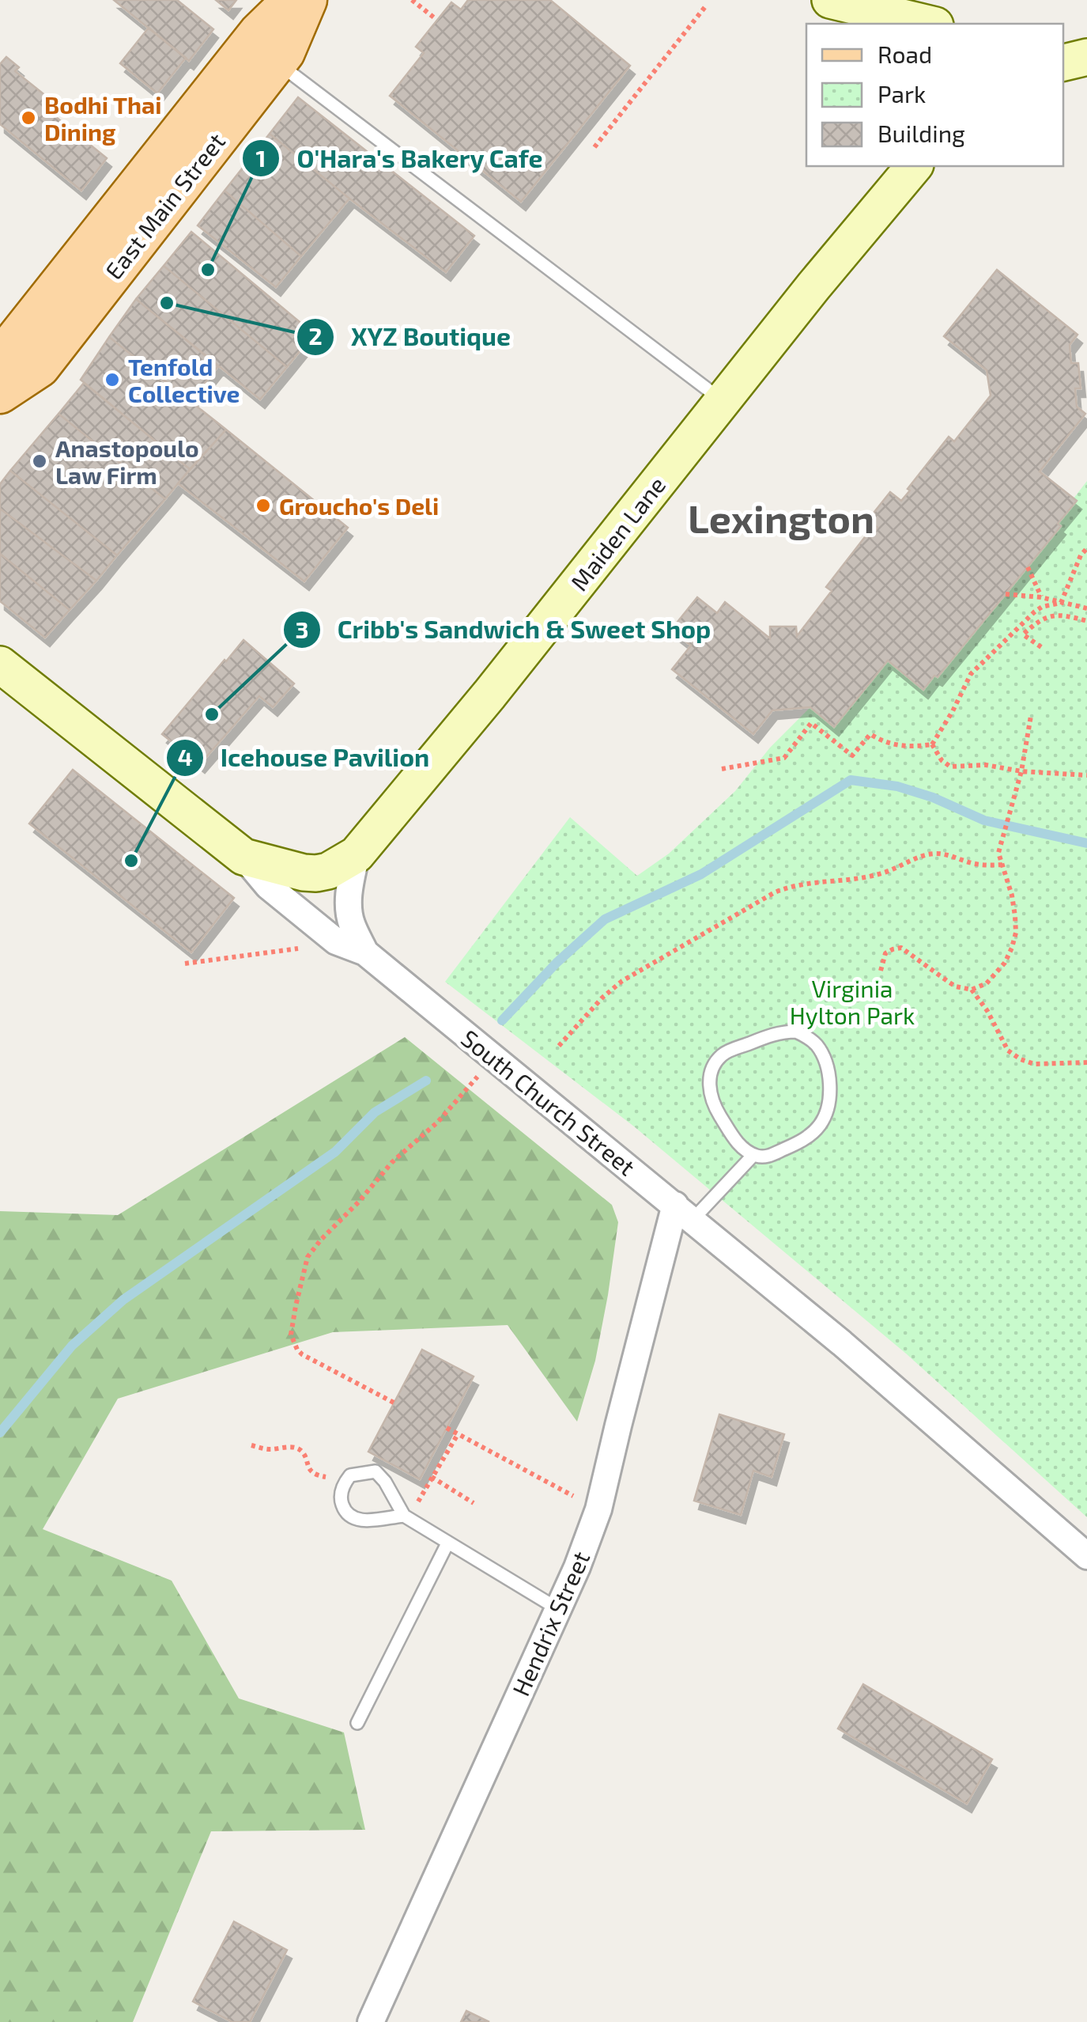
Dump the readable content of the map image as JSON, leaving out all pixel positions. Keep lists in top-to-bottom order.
{
  "streets": {
    "main road": ["East Main Street", "Maiden Lane", "South Church Street"],
    "street": ["Hendrix Street"]
  },
  "crossings": [
    ["Maiden Lane", "South Church Street"],
    ["South Church Street", "Hendrix Street"]
  ],
  "districts": ["Lexington"],
  "parks": ["Virginia Hylton Park"],
  "places": [
    "Bodhi Thai Dining",
    "O'Hara's Bakery Cafe",
    "XYZ Boutique",
    "Tenfold Collective",
    "Anastopoulo Law Firm",
    "Groucho's Deli",
    "Cribb's Sandwich & Sweet Shop",
    "Icehouse Pavilion"
  ],
  "legend": ["Road", "Park", "Building"]
}
